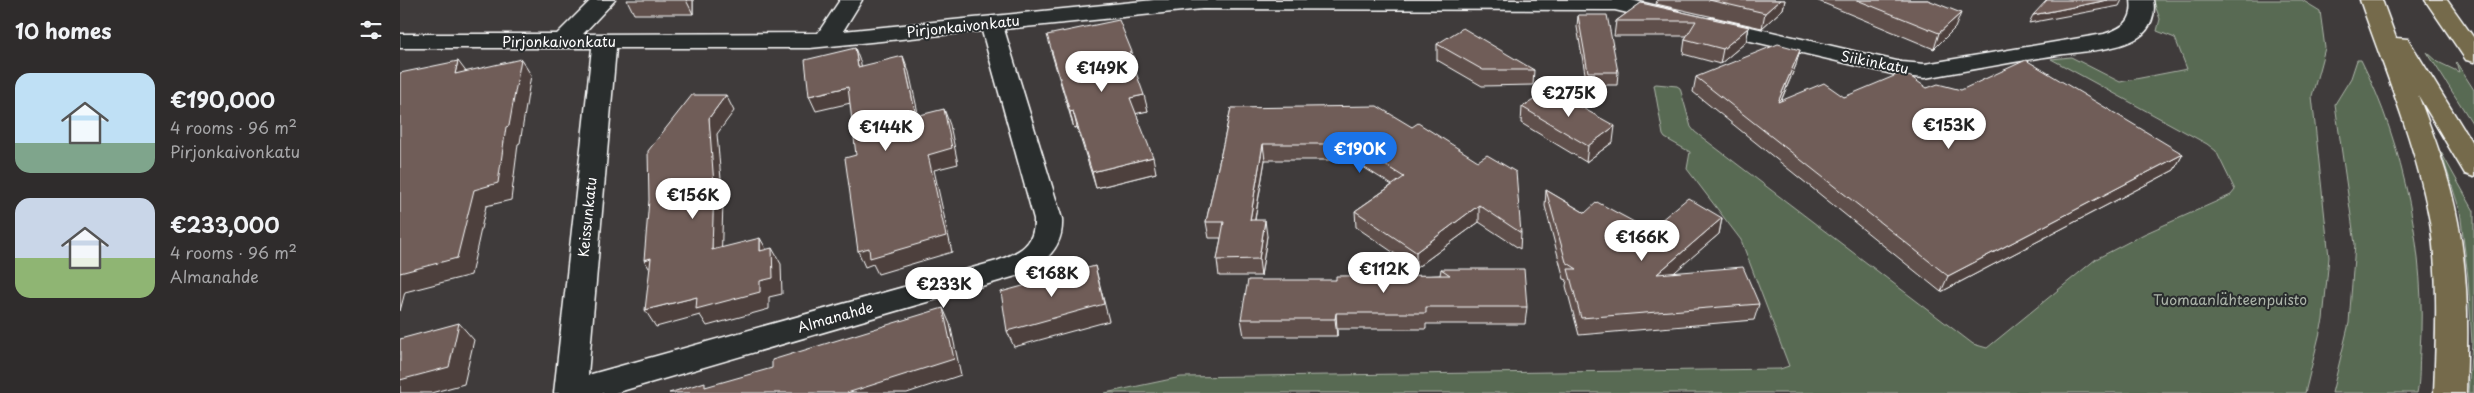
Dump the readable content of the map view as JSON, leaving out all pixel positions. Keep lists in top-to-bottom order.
{
  "streets": {
    "street": [
      "Pirjonkaivonkatu",
      "Siikinkatu",
      "Keissunkatu",
      "Almanahde"
    ]
  },
  "crossings": [
    ["Pirjonkaivonkatu", "Siikinkatu"],
    ["Pirjonkaivonkatu", "Keissunkatu"],
    ["Pirjonkaivonkatu", "Almanahde"],
    ["Keissunkatu", "Almanahde"]
  ],
  "parks": ["Tuomaanlähteenpuisto"],
  "page": {
    "heading": "10 homes",
    "price": [
      "€149K",
      "€275K",
      "€153K",
      "€144K",
      "€190K",
      "€156K",
      "€166K",
      "€112K",
      "€168K",
      "€233K"
    ],
    "list": [
      {
        "name": "€190,000",
        "note": "4 rooms · 96 m² · Pirjonkaivonkatu"
      },
      {
        "name": "€233,000",
        "note": "4 rooms · 96 m² · Almanahde"
      }
    ]
  }
}
